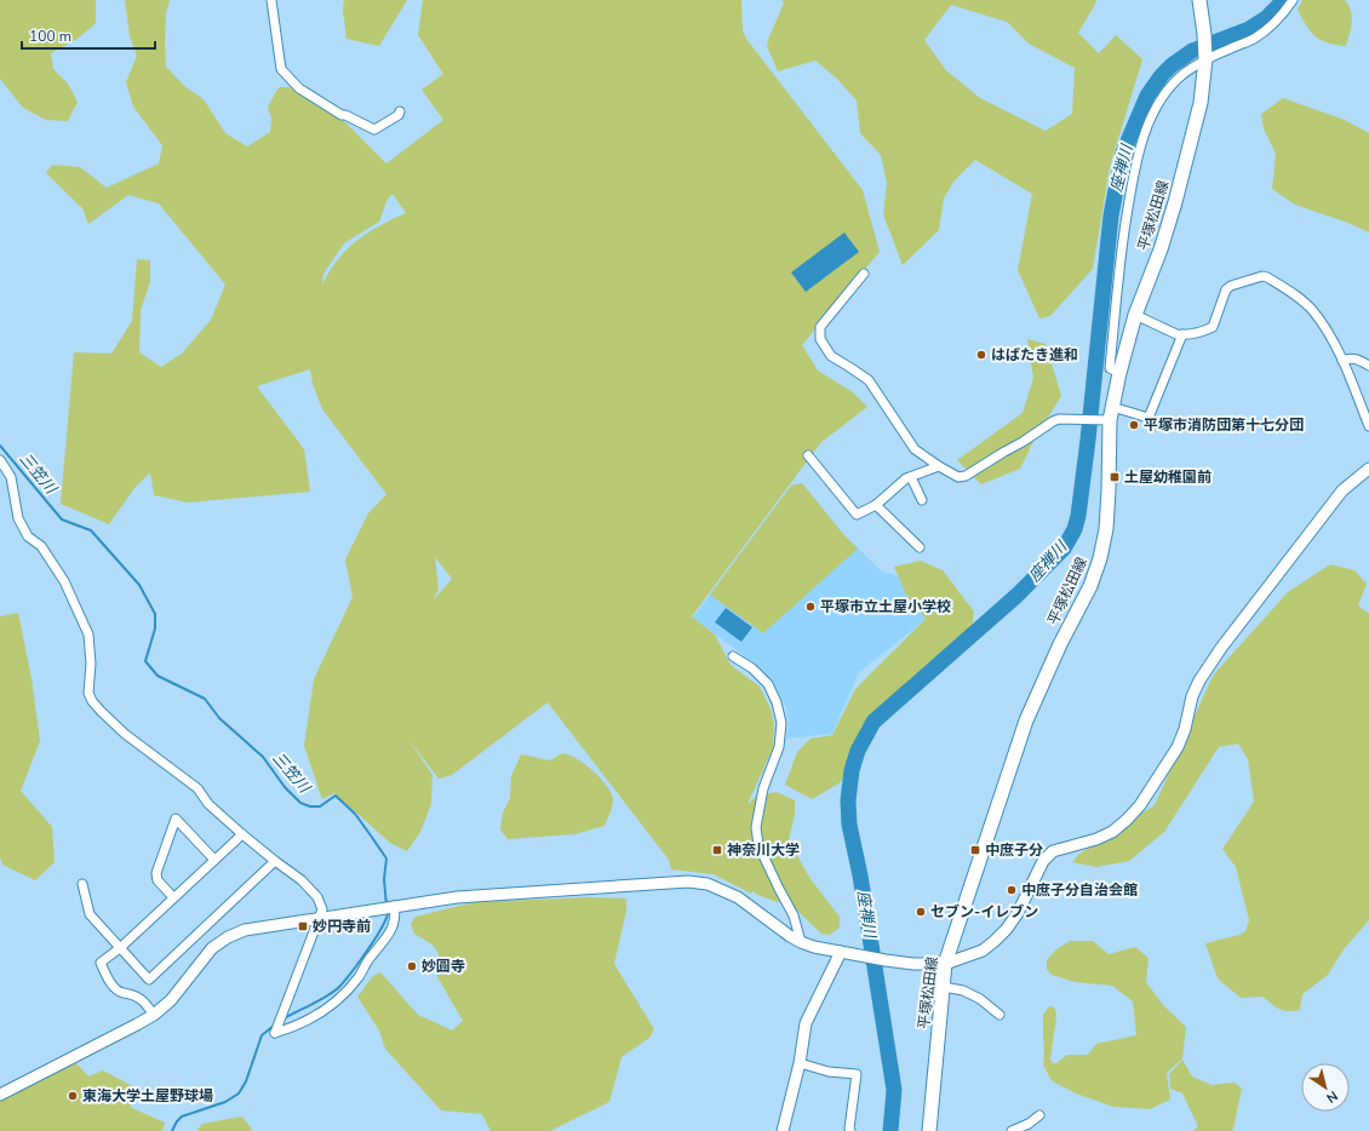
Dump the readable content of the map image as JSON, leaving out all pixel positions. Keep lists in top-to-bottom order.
{
  "streets": {
    "main road": ["平塚松田線"]
  },
  "water": ["座禅川", "三笠川"],
  "places": {
    "other": [
      "はばたき進和",
      "平塚市消防団第十七分団",
      "平塚市立土屋小学校",
      "中庶子分自治会館",
      "セブン-イレブン",
      "妙圓寺",
      "東海大学土屋野球場"
    ],
    "transit": [
      "土屋幼稚園前",
      "神奈川大学",
      "中庶子分",
      "妙円寺前"
    ]
  },
  "scale_bar": "100 m",
  "north": "bottom right"
}
